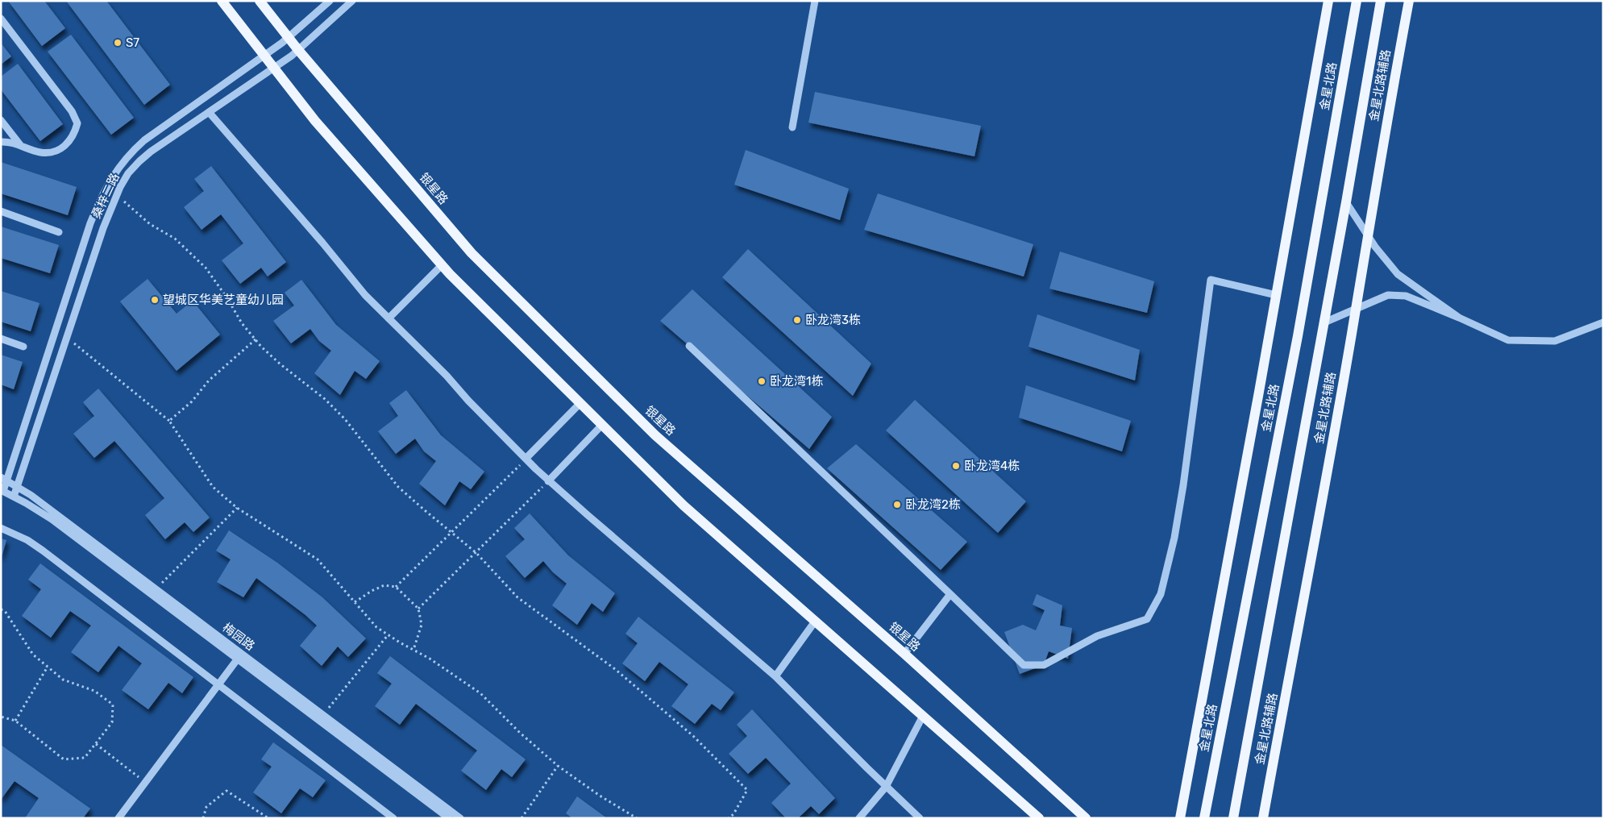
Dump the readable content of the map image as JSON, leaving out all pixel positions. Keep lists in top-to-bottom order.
{
  "streets": {
    "main road": ["金星北路辅路", "金星北路", "银星路"],
    "street": ["桑梓二路", "梅园路"]
  },
  "crossings": [
    ["银星路", "桑梓二路"],
    ["桑梓二路", "梅园路"]
  ],
  "places": [
    "S7",
    "望城区华美艺童幼儿园",
    "卧龙湾3栋",
    "卧龙湾1栋",
    "卧龙湾4栋",
    "卧龙湾2栋"
  ]
}
